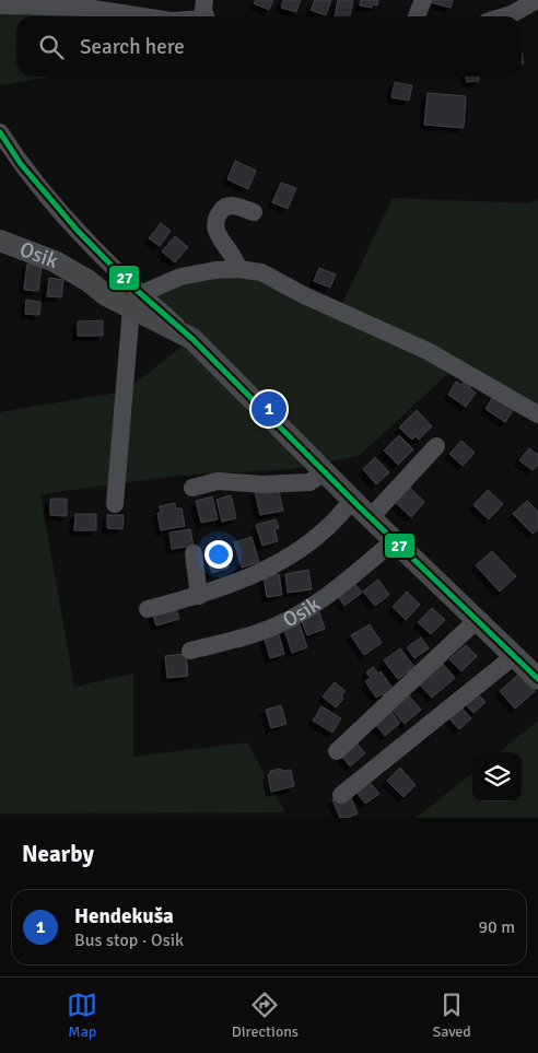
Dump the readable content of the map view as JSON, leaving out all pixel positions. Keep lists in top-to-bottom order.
{
  "streets": {
    "main road": ["Osik"]
  },
  "lines": ["transit line 27"],
  "page": {
    "search": "Search here",
    "pins": "1",
    "heading": "Nearby",
    "list": [
      {
        "mark": "1",
        "name": "Hendekuša",
        "note": "Bus stop · Osik",
        "value": "90 m"
      }
    ],
    "nav": ["Map", "Directions", "Saved"]
  }
}
